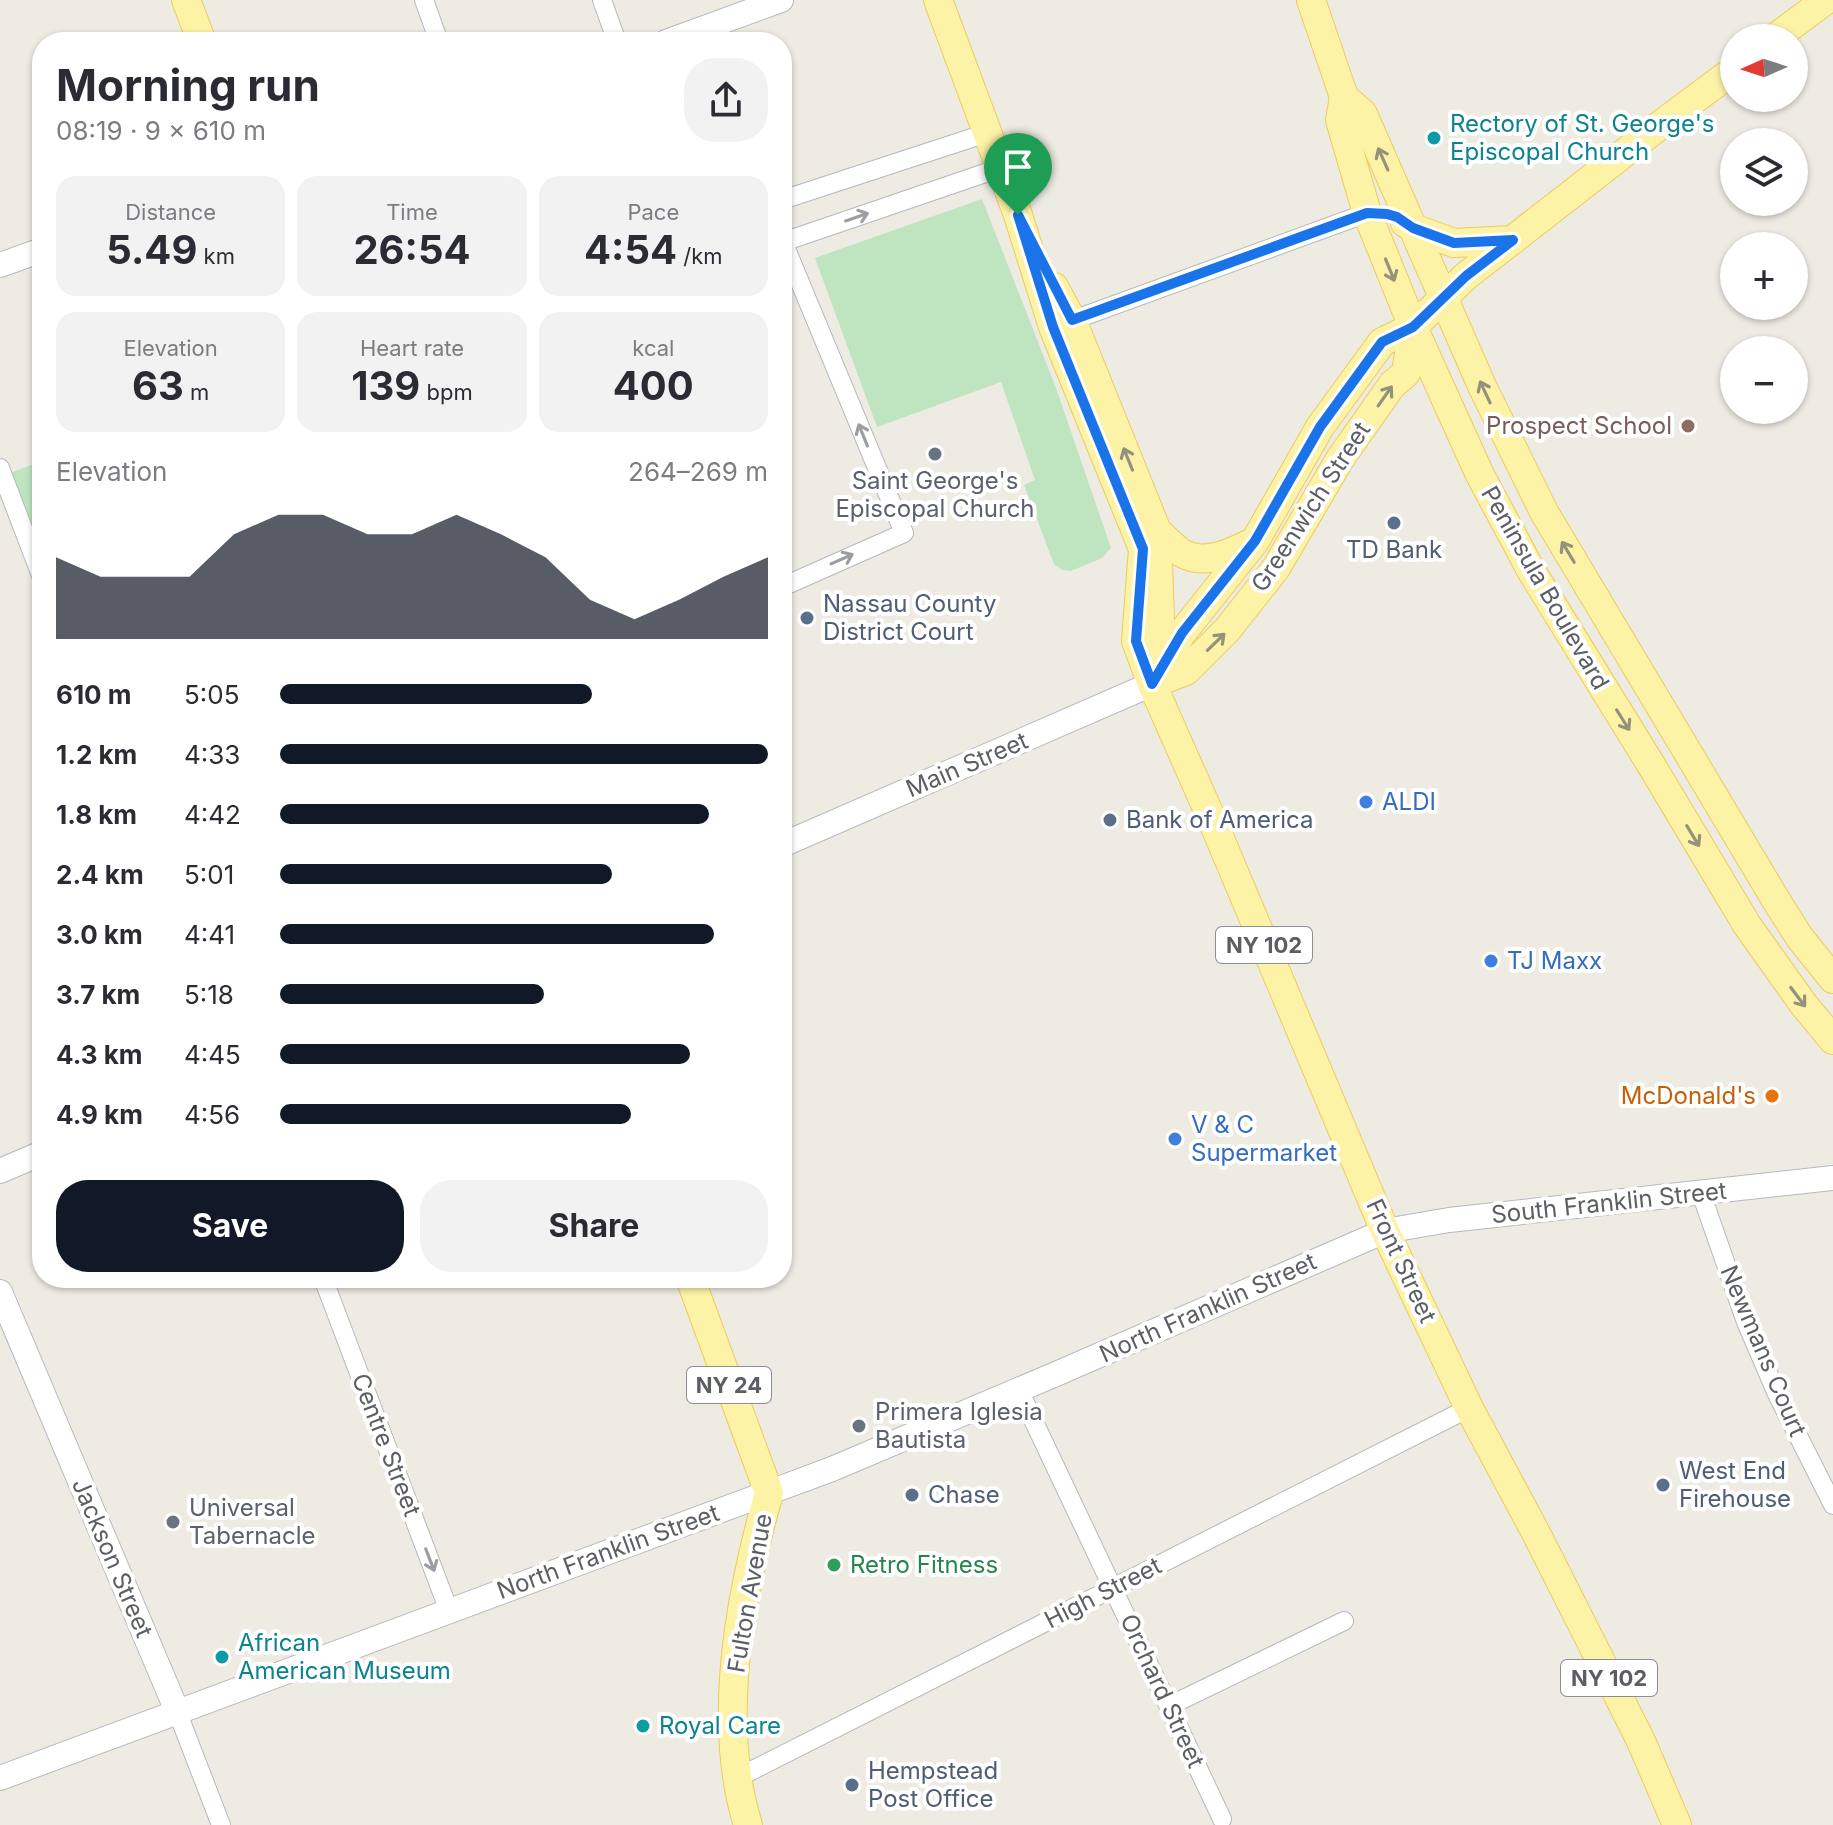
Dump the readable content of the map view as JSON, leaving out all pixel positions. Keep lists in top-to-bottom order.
{
  "streets": {
    "main road": [
      "Greenwich Street",
      "Peninsula Boulevard",
      "Main Street",
      "NY 102",
      "South Franklin Street",
      "Front Street",
      "North Franklin Street",
      "NY 24",
      "Jackson Street",
      "Fulton Avenue"
    ],
    "street": [
      "Newmans Court",
      "Centre Street",
      "High Street",
      "Orchard Street"
    ]
  },
  "crossings": [
    ["Greenwich Street", "Peninsula Boulevard"],
    ["Greenwich Street", "Main Street"],
    ["Greenwich Street", "Front Street"],
    ["Main Street", "Front Street"],
    ["South Franklin Street", "Front Street"],
    ["South Franklin Street", "North Franklin Street"],
    ["South Franklin Street", "Newmans Court"],
    ["Front Street", "North Franklin Street"],
    ["Front Street", "High Street"],
    ["North Franklin Street", "Centre Street"],
    ["North Franklin Street", "Jackson Street"],
    ["North Franklin Street", "Fulton Avenue"],
    ["North Franklin Street", "Orchard Street"],
    ["Fulton Avenue", "High Street"],
    ["High Street", "Orchard Street"]
  ],
  "one_way": ["Centre Street"],
  "places": [
    "Rectory of St. George's Episcopal Church",
    "Prospect School",
    "Saint George's Episcopal Church",
    "TD Bank",
    "Nassau County District Court",
    "ALDI",
    "Bank of America",
    "TJ Maxx",
    "McDonald's",
    "V & C Supermarket",
    "Primera Iglesia Bautista",
    "West End Firehouse",
    "Chase",
    "Universal Tabernacle",
    "Retro Fitness",
    "African American Museum",
    "Royal Care",
    "Hempstead Post Office"
  ],
  "north": "left",
  "page": {
    "map_buttons": ["+", "−"],
    "heading": ["Morning run", "08:19 · 9 × 610 m"],
    "stats": [
      ["Distance", "5.49 km"],
      ["Time", "26:54"],
      ["Pace", "4:54 /km"],
      ["Elevation", "63 m"],
      ["Heart rate", "139 bpm"],
      ["kcal", "400"]
    ],
    "chart": ["Elevation", "264–269 m"],
    "list": [
      {
        "name": "610 m",
        "note": "5:05"
      },
      {
        "name": "1.2 km",
        "note": "4:33"
      },
      {
        "name": "1.8 km",
        "note": "4:42"
      },
      {
        "name": "2.4 km",
        "note": "5:01"
      },
      {
        "name": "3.0 km",
        "note": "4:41"
      },
      {
        "name": "3.7 km",
        "note": "5:18"
      },
      {
        "name": "4.3 km",
        "note": "4:45"
      },
      {
        "name": "4.9 km",
        "note": "4:56"
      }
    ],
    "buttons": ["Save", "Share"]
  }
}
